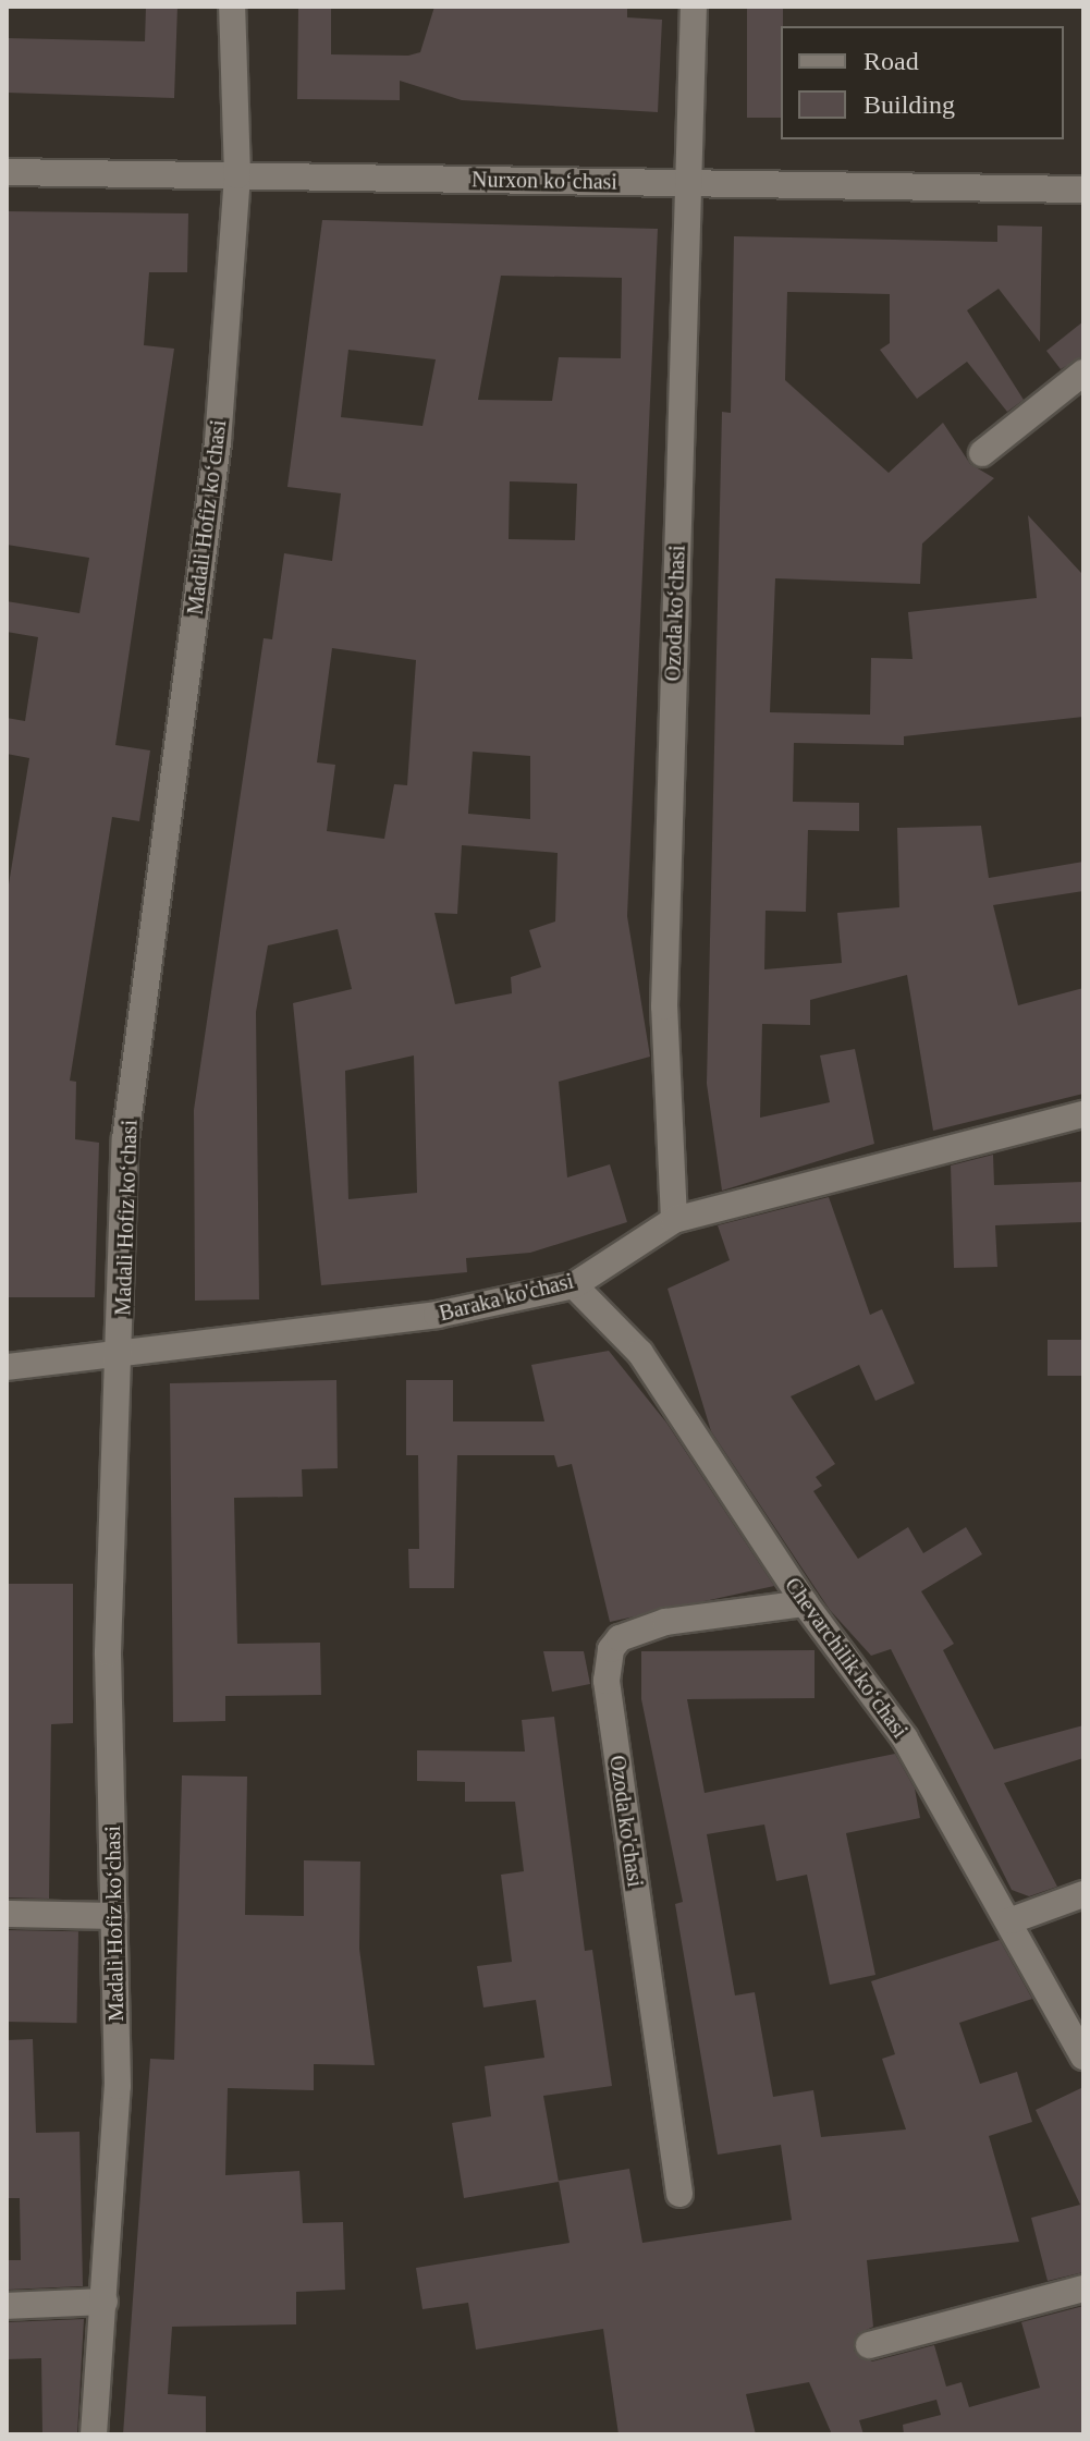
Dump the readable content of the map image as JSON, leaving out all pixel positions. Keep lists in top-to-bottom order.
{
  "streets": {
    "street": [
      "Nurxon koʻchasi",
      "Madali Hofiz koʻchasi",
      "Ozoda koʻchasi",
      "Baraka ko'chasi",
      "Chevarchilik koʻchasi",
      "Ozoda ko'chasi"
    ]
  },
  "crossings": [
    ["Nurxon koʻchasi", "Madali Hofiz koʻchasi"],
    ["Nurxon koʻchasi", "Ozoda koʻchasi"],
    ["Madali Hofiz koʻchasi", "Baraka ko'chasi"],
    ["Ozoda koʻchasi", "Baraka ko'chasi"],
    ["Baraka ko'chasi", "Chevarchilik koʻchasi"],
    ["Chevarchilik koʻchasi", "Ozoda ko'chasi"]
  ],
  "legend": ["Road", "Building"]
}
